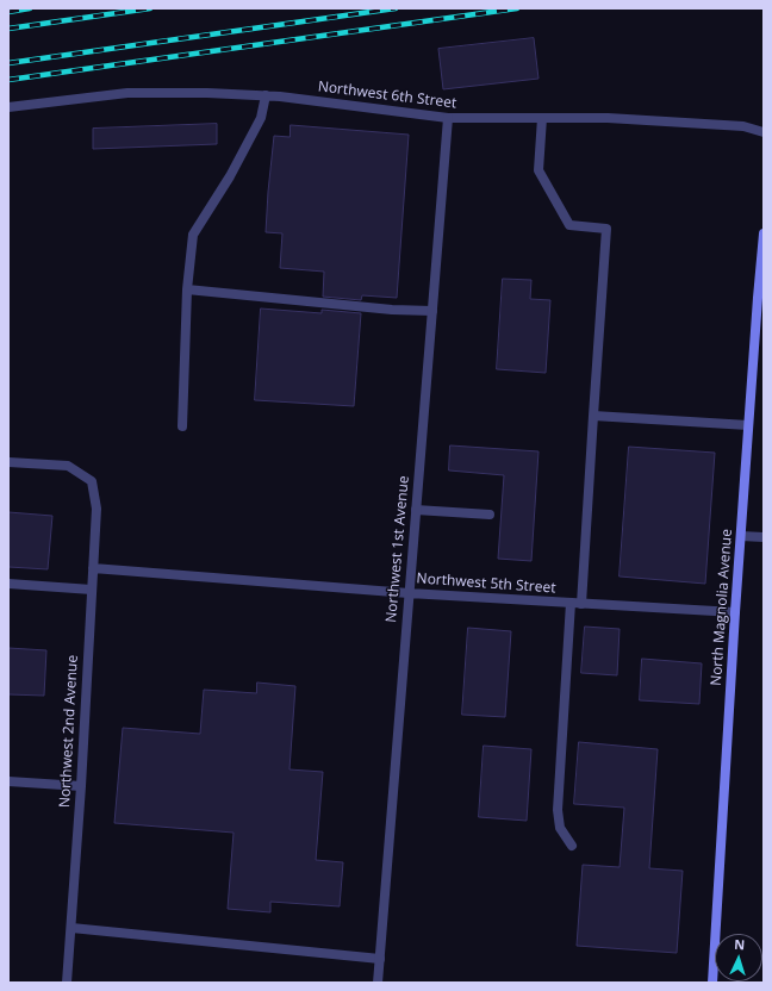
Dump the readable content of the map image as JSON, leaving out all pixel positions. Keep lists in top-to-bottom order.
{
  "streets": {
    "main road": ["North Magnolia Avenue"],
    "street": [
      "Northwest 6th Street",
      "Northwest 1st Avenue",
      "Northwest 5th Street",
      "Northwest 2nd Avenue"
    ]
  },
  "crossings": [
    ["Northwest 6th Street", "Northwest 1st Avenue"],
    ["Northwest 1st Avenue", "Northwest 5th Street"],
    ["Northwest 5th Street", "North Magnolia Avenue"],
    ["Northwest 5th Street", "Northwest 2nd Avenue"]
  ],
  "north": "top"
}
